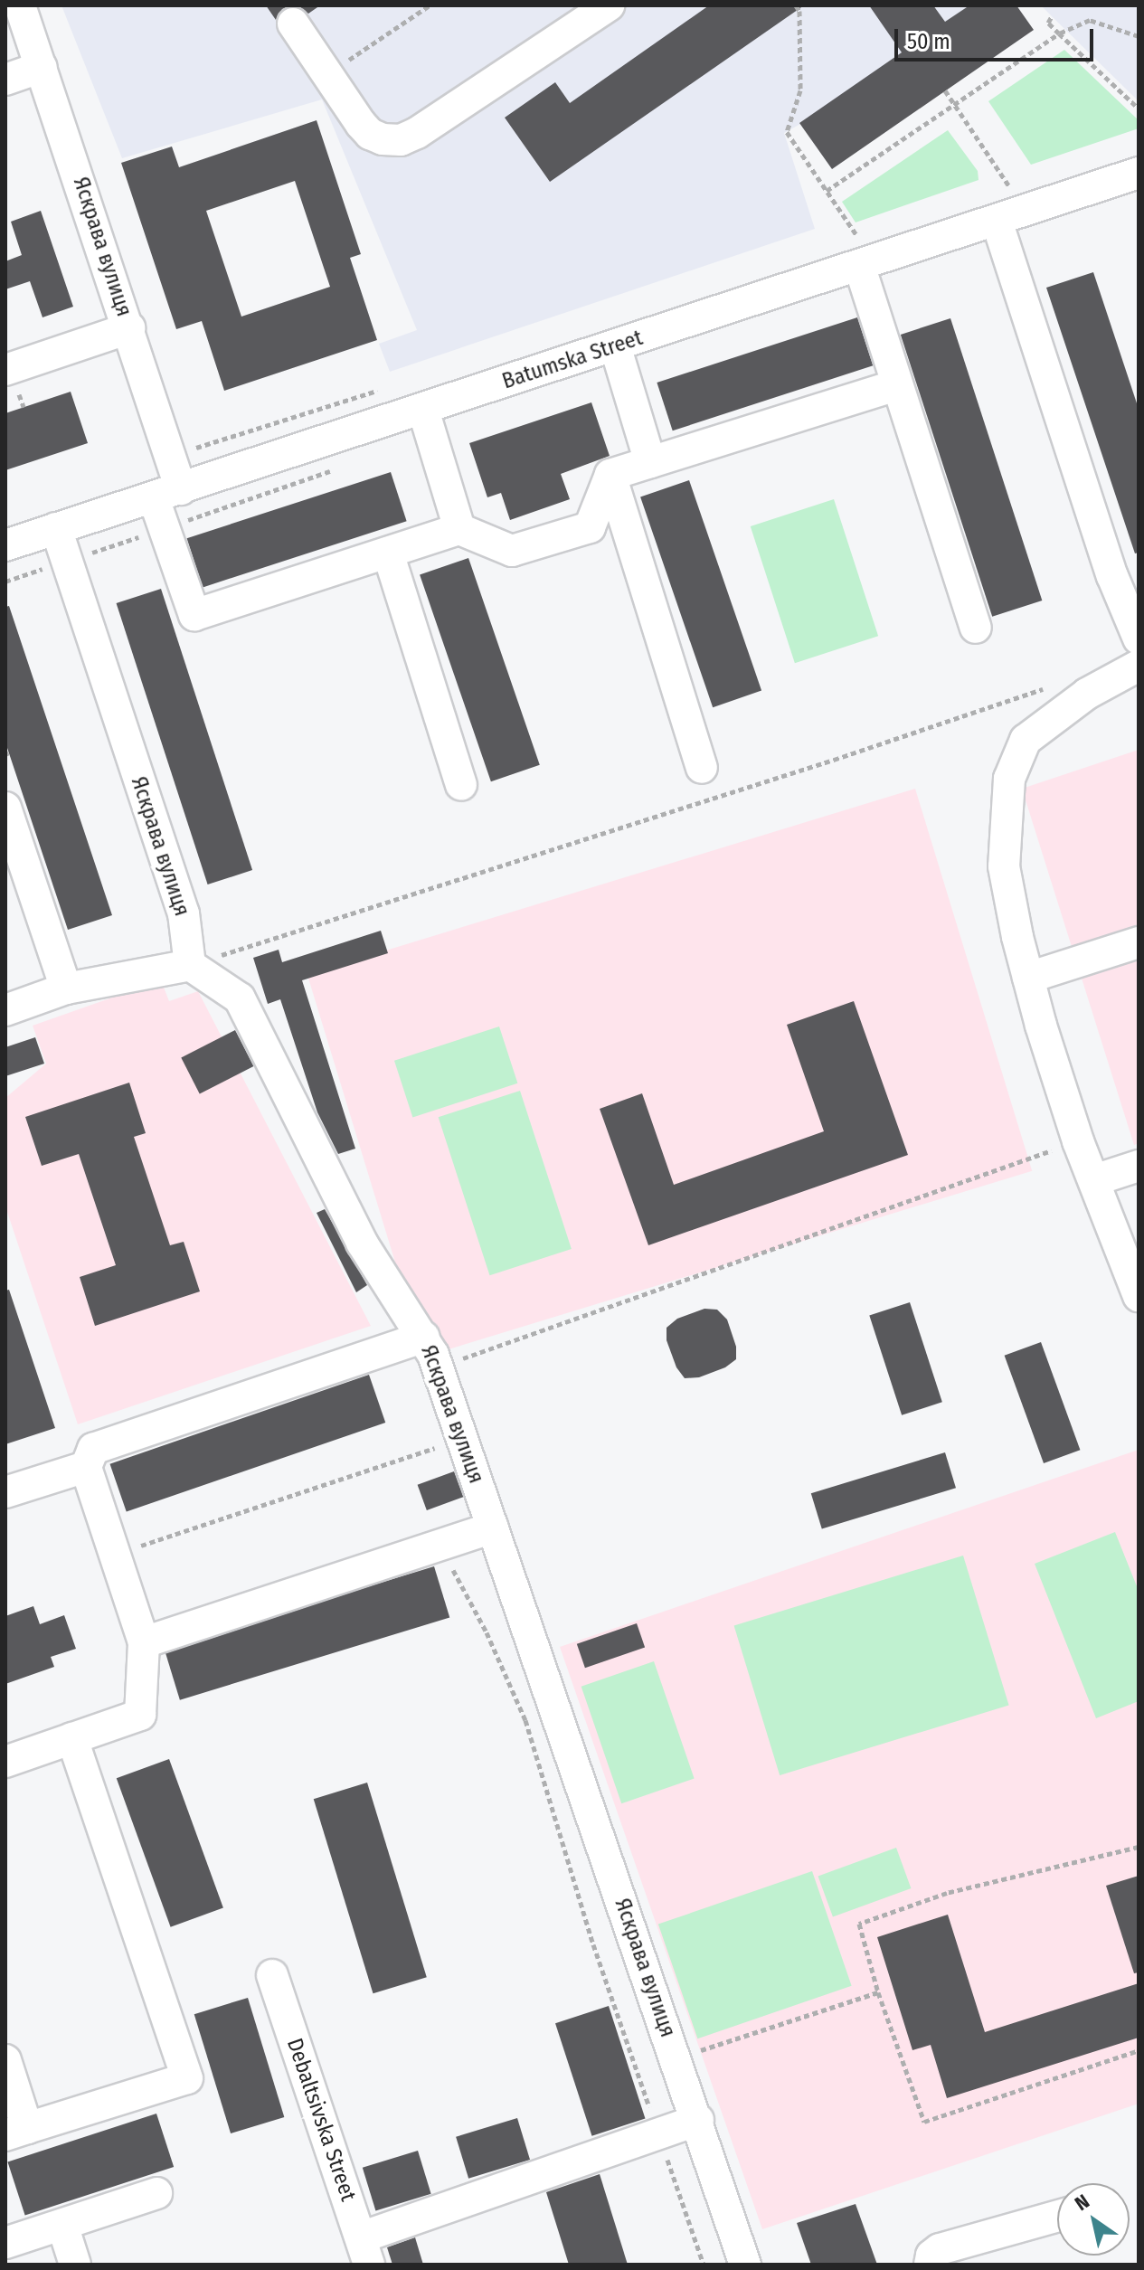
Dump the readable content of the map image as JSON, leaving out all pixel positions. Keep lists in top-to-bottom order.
{
  "streets": {
    "street": ["Яскрава вулиця", "Batumska Street", "Debaltsivska Street"]
  },
  "crossings": [
    ["Яскрава вулиця", "Batumska Street"]
  ],
  "scale_bar": "50 m",
  "north": "top left"
}
